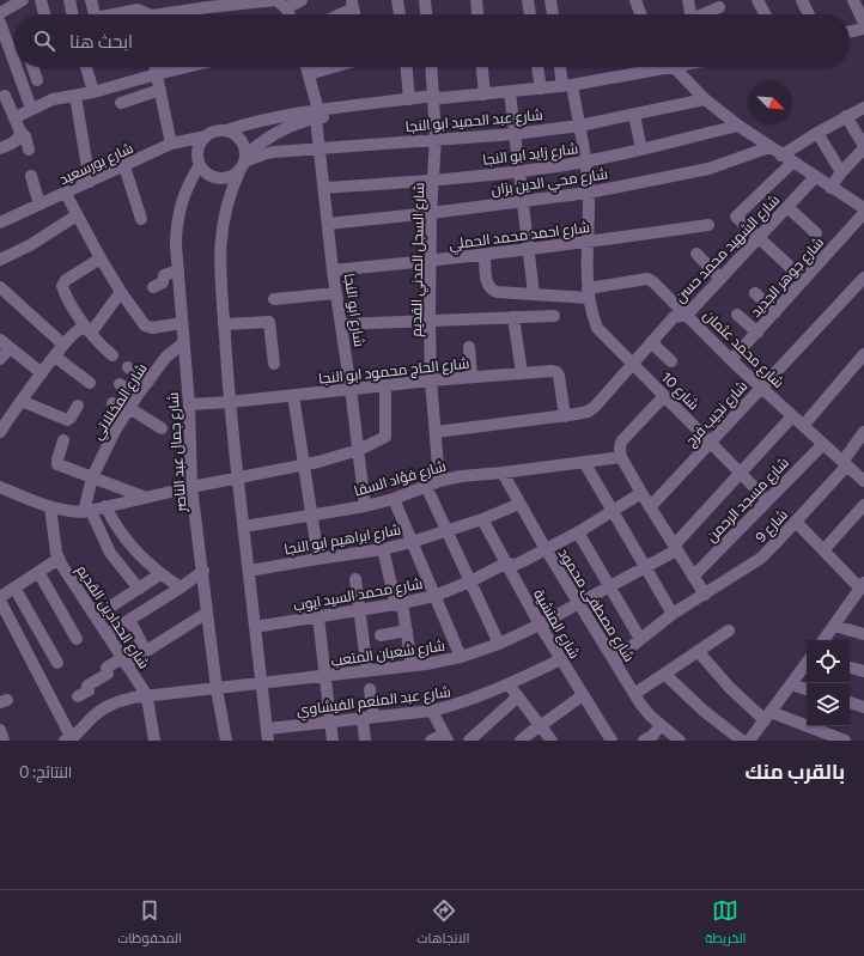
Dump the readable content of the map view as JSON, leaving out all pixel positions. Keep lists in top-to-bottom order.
{
  "streets": {
    "street": [
      "شارع عبد الحميد ابو النجا",
      "شارع زايد ابو النجا",
      "شارع بورسعيد",
      "شارع محي الدين بزان",
      "شارع احمد محمد الحملي",
      "شارع الشهيد محمد حسن",
      "شارع السجل المدني القديم",
      "شارع جوهر الجديد",
      "شارع ابو النجا",
      "شارع محمد عثمان",
      "شارع الحاج محمود ابو النجا",
      "شارع 10",
      "شارع المخللاتي",
      "شارع نجيب فرج",
      "شارع جمال عبد الناصر",
      "شارع فؤاد السقا",
      "شارع مسجد الرحمن",
      "شارع 9",
      "شارع ابراهيم ابو النجا",
      "شارع محمد السيد ايوب",
      "شارع مصطفى محمود",
      "شارع الحدادين القديم",
      "شارع المنشية",
      "شارع شعبان المتعب",
      "شارع عبد المنعم الفيشاوي"
    ]
  },
  "crossings": [
    ["شارع عبد الحميد ابو النجا", "شارع بورسعيد"],
    ["شارع عبد الحميد ابو النجا", "شارع السجل المدني القديم"],
    ["شارع عبد الحميد ابو النجا", "شارع ابو النجا"],
    ["شارع عبد الحميد ابو النجا", "شارع 10"],
    ["شارع عبد الحميد ابو النجا", "شارع جمال عبد الناصر"],
    ["شارع زايد ابو النجا", "شارع السجل المدني القديم"],
    ["شارع زايد ابو النجا", "شارع ابو النجا"],
    ["شارع زايد ابو النجا", "شارع 10"],
    ["شارع بورسعيد", "شارع جمال عبد الناصر"],
    ["شارع محي الدين بزان", "شارع السجل المدني القديم"],
    ["شارع محي الدين بزان", "شارع ابو النجا"],
    ["شارع محي الدين بزان", "شارع 10"],
    ["شارع احمد محمد الحملي", "شارع السجل المدني القديم"],
    ["شارع احمد محمد الحملي", "شارع ابو النجا"],
    ["شارع احمد محمد الحملي", "شارع 10"],
    ["شارع الشهيد محمد حسن", "شارع السجل المدني القديم"],
    ["شارع الشهيد محمد حسن", "شارع محمد عثمان"],
    ["شارع الشهيد محمد حسن", "شارع الحاج محمود ابو النجا"],
    ["شارع الشهيد محمد حسن", "شارع 10"],
    ["شارع السجل المدني القديم", "شارع الحاج محمود ابو النجا"],
    ["شارع السجل المدني القديم", "شارع فؤاد السقا"],
    ["شارع جوهر الجديد", "شارع محمد عثمان"],
    ["شارع ابو النجا", "شارع الحاج محمود ابو النجا"],
    ["شارع ابو النجا", "شارع فؤاد السقا"],
    ["شارع محمد عثمان", "شارع 10"],
    ["شارع محمد عثمان", "شارع نجيب فرج"],
    ["شارع محمد عثمان", "شارع مسجد الرحمن"],
    ["شارع محمد عثمان", "شارع 9"],
    ["شارع محمد عثمان", "شارع شعبان المتعب"],
    ["شارع الحاج محمود ابو النجا", "شارع جمال عبد الناصر"],
    ["شارع 10", "شارع نجيب فرج"],
    ["شارع 10", "شارع مسجد الرحمن"],
    ["شارع 10", "شارع شعبان المتعب"],
    ["شارع المخللاتي", "شارع جمال عبد الناصر"],
    ["شارع جمال عبد الناصر", "شارع شعبان المتعب"],
    ["شارع فؤاد السقا", "شارع مصطفى محمود"],
    ["شارع 9", "شارع مصطفى محمود"],
    ["شارع ابراهيم ابو النجا", "شارع مصطفى محمود"],
    ["شارع ابراهيم ابو النجا", "شارع المنشية"],
    ["شارع محمد السيد ايوب", "شارع مصطفى محمود"],
    ["شارع محمد السيد ايوب", "شارع المنشية"],
    ["شارع مصطفى محمود", "شارع شعبان المتعب"],
    ["شارع الحدادين القديم", "شارع شعبان المتعب"],
    ["شارع المنشية", "شارع شعبان المتعب"],
    ["شارع المنشية", "شارع عبد المنعم الفيشاوي"]
  ],
  "north": "bottom right",
  "page": {
    "search": "ابحث هنا",
    "heading": ["بالقرب منك", "النتائج: 0"],
    "nav": ["الخريطة", "الاتجاهات", "المحفوظات"]
  }
}
